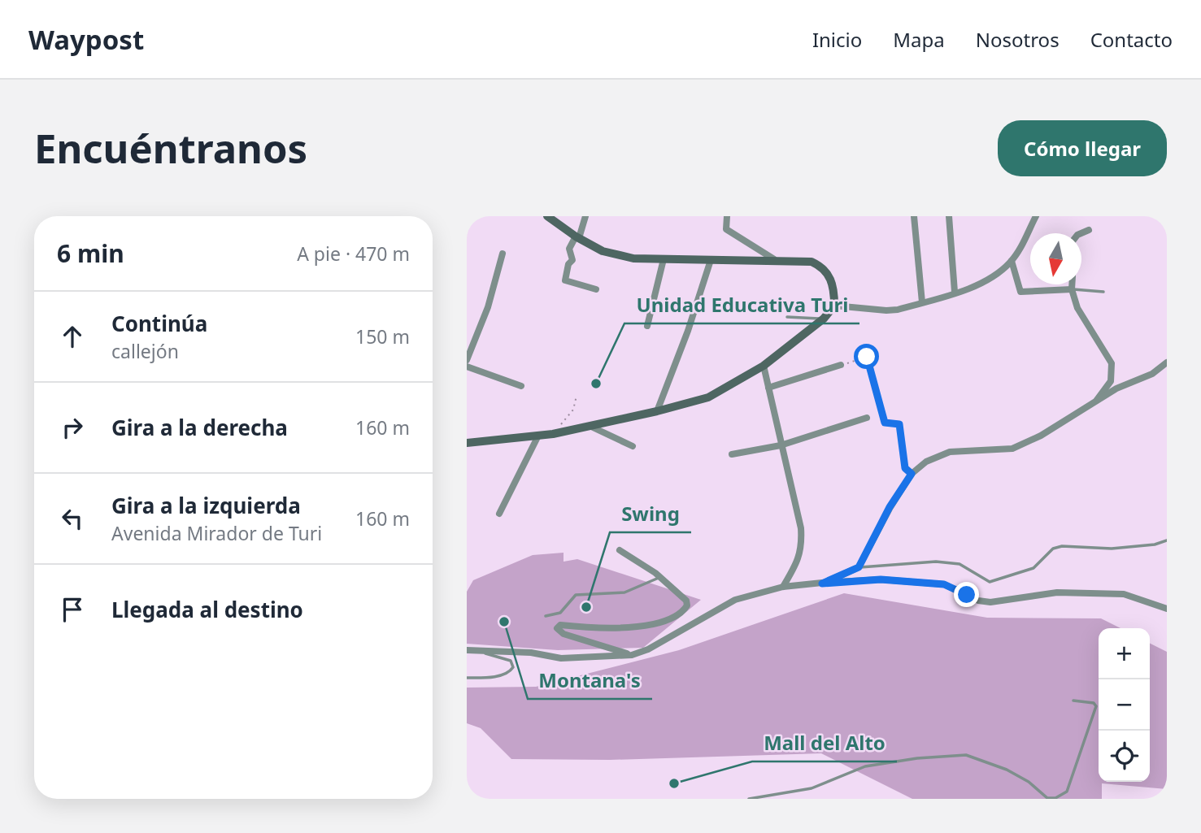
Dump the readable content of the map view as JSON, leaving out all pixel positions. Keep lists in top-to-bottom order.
{
  "places": [
    "Unidad Educativa Turi",
    "Swing",
    "Montana's",
    "Mall del Alto"
  ],
  "north": "bottom",
  "page": {
    "header": "Waypost",
    "nav": [
      "Inicio",
      "Mapa",
      "Nosotros",
      "Contacto"
    ],
    "buttons": "Cómo llegar",
    "title": "Encuéntranos",
    "heading": ["6 min", "A pie · 470 m"],
    "list": [
      ["Continúa", "callejón", "150 m"],
      ["Gira a la derecha", "160 m"],
      ["Gira a la izquierda", "Avenida Mirador de Turi", "160 m"],
      "Llegada al destino"
    ],
    "map_buttons": ["+", "−"]
  }
}
